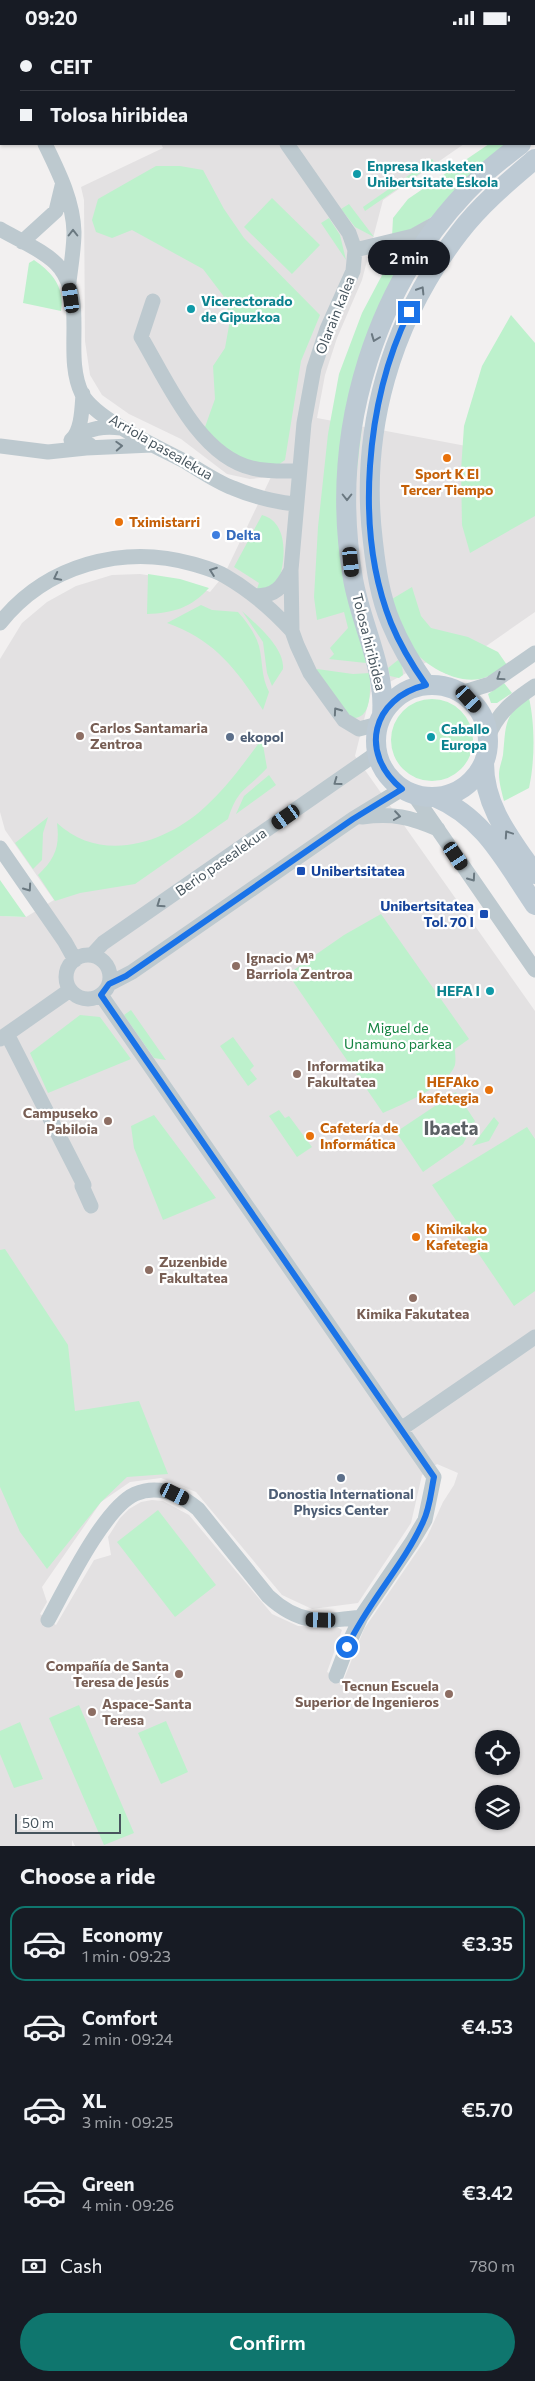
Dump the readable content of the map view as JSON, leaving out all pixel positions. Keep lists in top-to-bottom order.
{
  "streets": {
    "main road": ["Tolosa hiribidea"],
    "street": ["Olarain kalea", "Arriola pasealekua", "Berio pasealekua"]
  },
  "crossings": [
    ["Olarain kalea", "Arriola pasealekua"],
    ["Tolosa hiribidea", "Berio pasealekua"]
  ],
  "districts": ["Ibaeta"],
  "parks": ["Miguel de Unamuno parkea"],
  "places": {
    "other": [
      "Enpresa Ikasketen Unibertsitate Eskola",
      "Vicerectorado de Gipuzkoa",
      "Sport K El Tercer Tiempo",
      "Tximistarri",
      "Delta",
      "Carlos Santamaria Zentroa",
      "ekopol",
      "Caballo Europa",
      "Ignacio Mª Barriola Zentroa",
      "HEFA I",
      "Informatika Fakultatea",
      "HEFAko kafetegia",
      "Campuseko Pabiloia",
      "Cafetería de Informática",
      "Kimikako Kafetegia",
      "Zuzenbide Fakultatea",
      "Kimika Fakutatea",
      "Donostia International Physics Center",
      "Compañía de Santa Teresa de Jesús",
      "Tecnun Escuela Superior de Ingenieros",
      "Aspace-Santa Teresa"
    ],
    "transit": ["Unibertsitatea", "Unibertsitatea Tol. 70 I"]
  },
  "scale_bar": "50 m",
  "page": {
    "status": "09:20",
    "banner": ["CEIT", "Tolosa hiribidea"],
    "bubble": "2 min",
    "scale": "50 m",
    "heading": "Choose a ride",
    "list": [
      {
        "name": "Economy",
        "note": "1 min · 09:23",
        "value": "€3.35"
      },
      {
        "name": "Comfort",
        "note": "2 min · 09:24",
        "value": "€4.53"
      },
      {
        "name": "XL",
        "note": "3 min · 09:25",
        "value": "€5.70"
      },
      {
        "name": "Green",
        "note": "4 min · 09:26",
        "value": "€3.42"
      }
    ],
    "pay": ["Cash", "780 m"],
    "buttons": "Confirm"
  }
}
